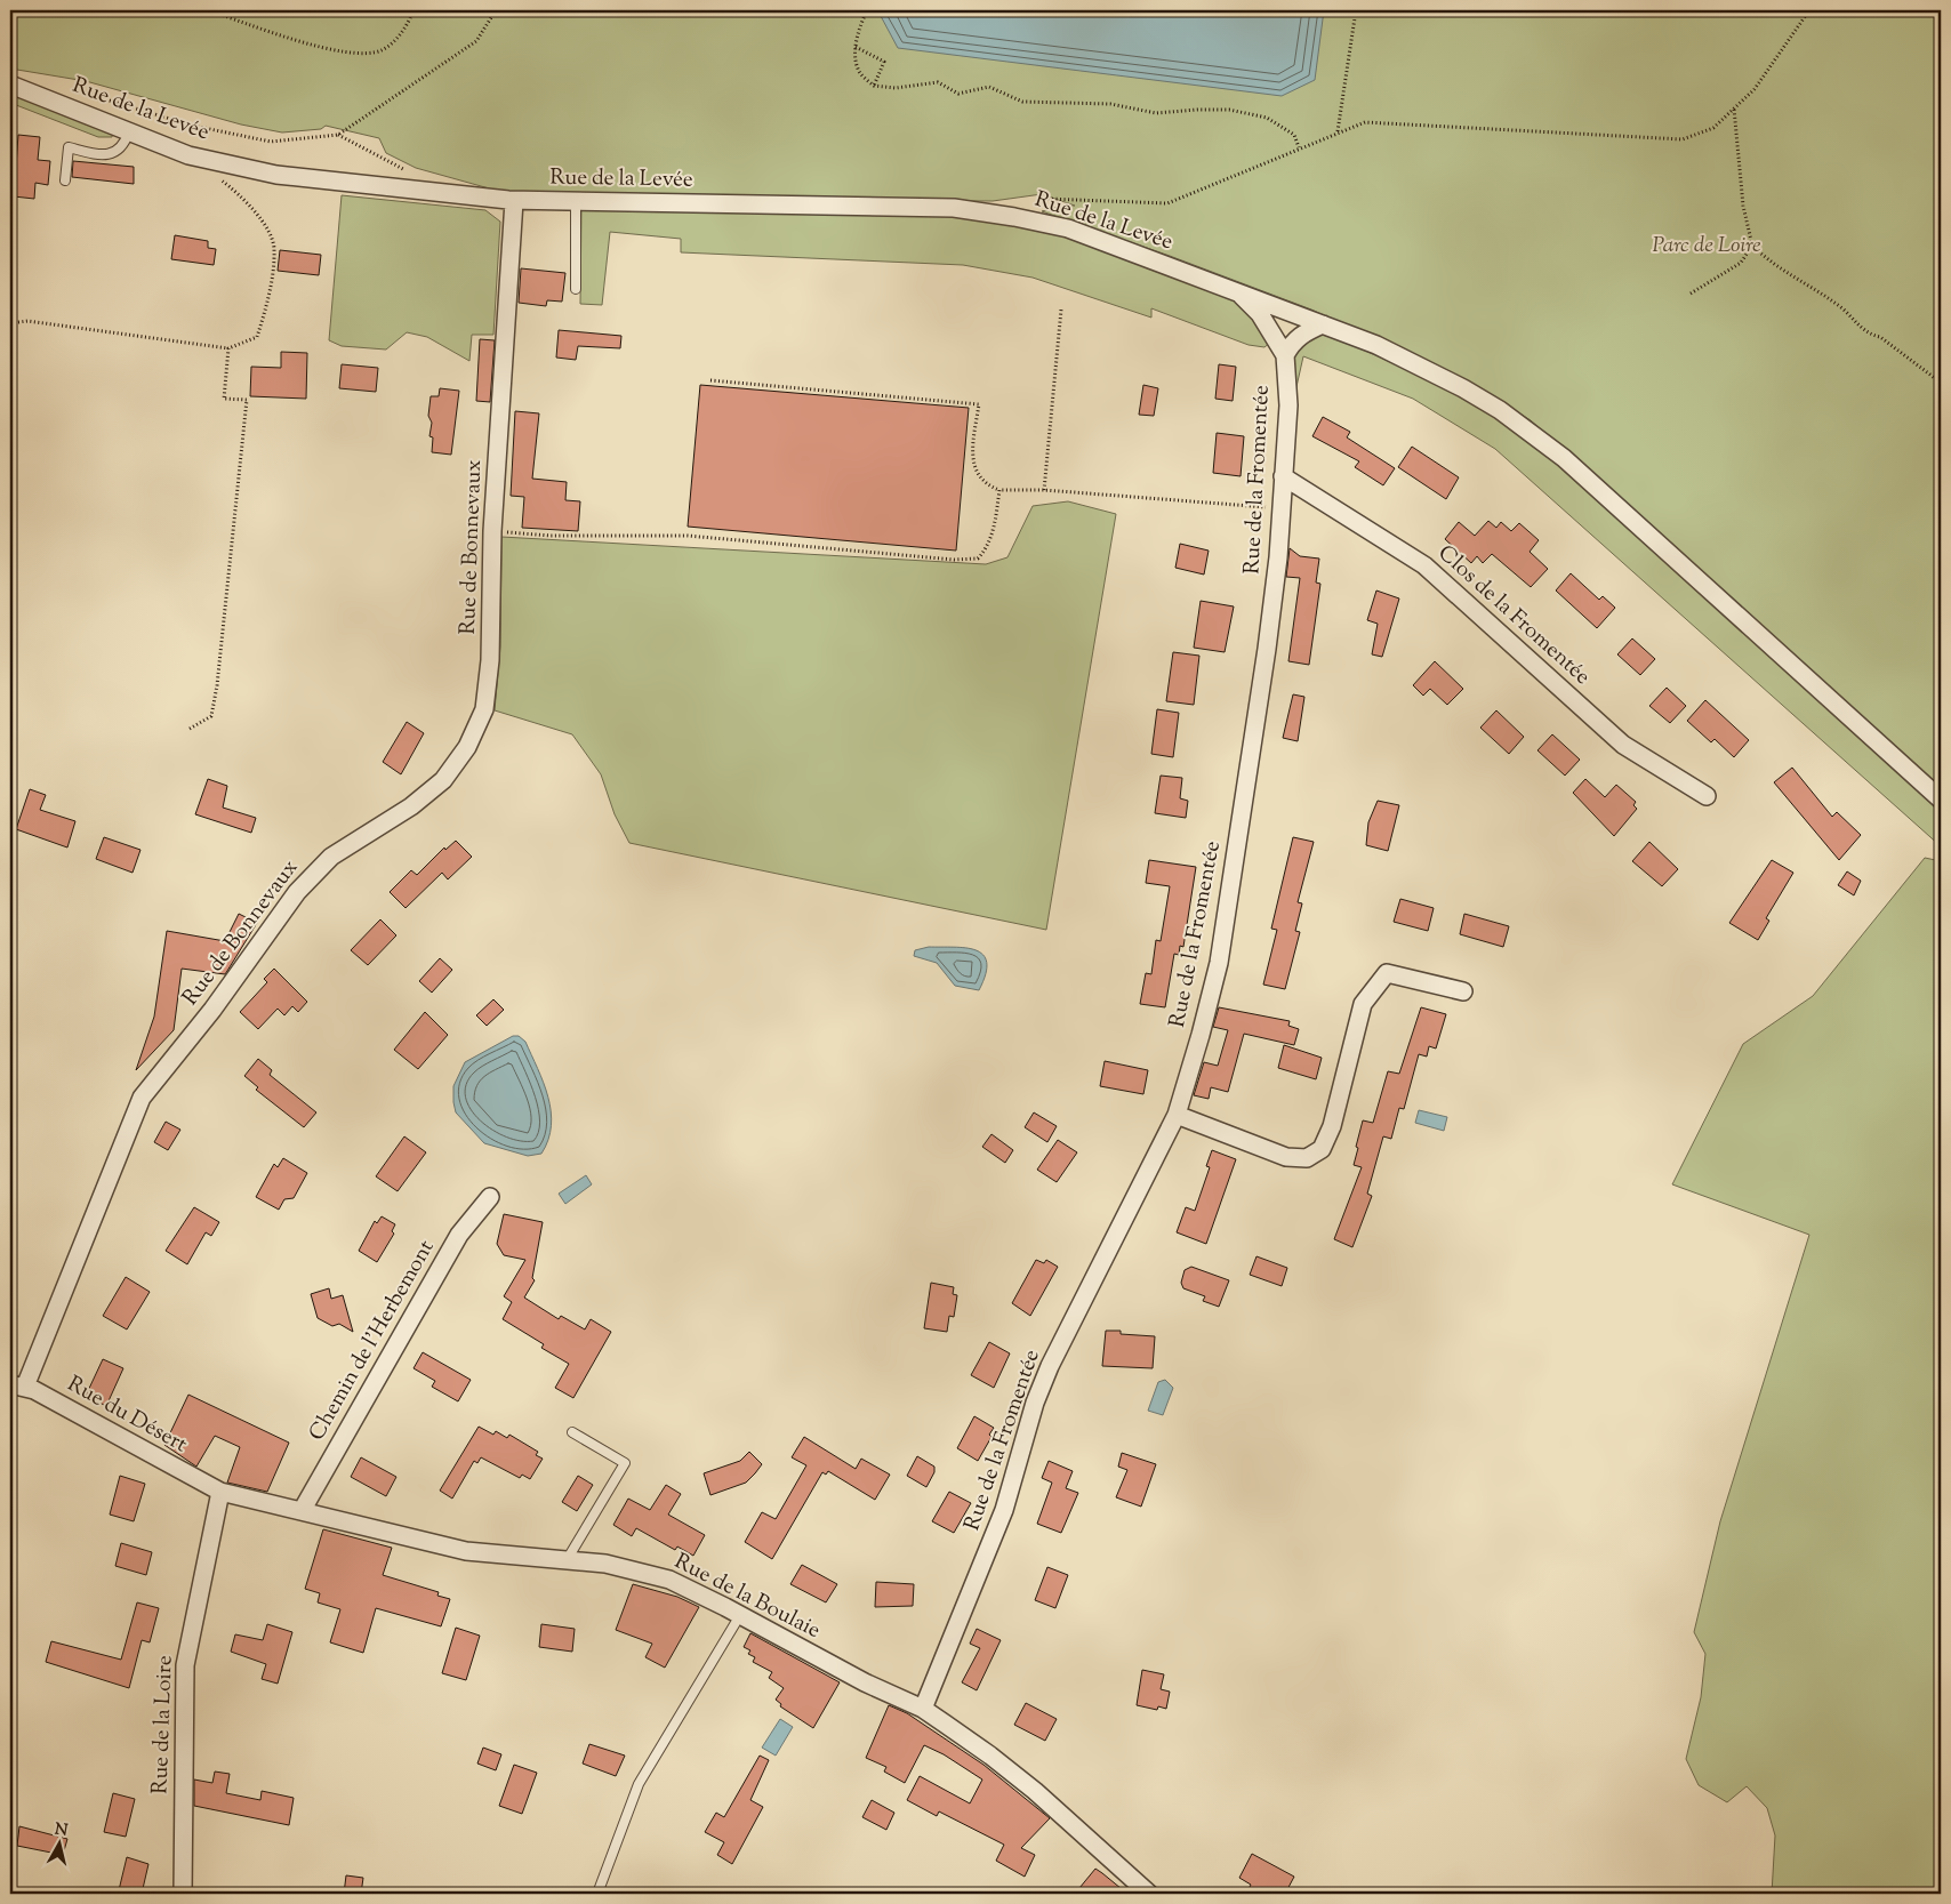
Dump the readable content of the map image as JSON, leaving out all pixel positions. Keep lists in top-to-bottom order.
{
  "streets": {
    "street": [
      "Rue de la Levée",
      "Rue de la Fromentée",
      "Rue de Bonnevaux",
      "Clos de la Fromentée",
      "Chemin de l'Herbemont",
      "Rue du Désert",
      "Rue de la Boulaie",
      "Rue de la Loire"
    ]
  },
  "crossings": [
    ["Rue de la Levée", "Rue de la Fromentée"],
    ["Rue de la Levée", "Rue de Bonnevaux"],
    ["Rue de la Fromentée", "Clos de la Fromentée"],
    ["Rue de la Fromentée", "Rue de la Boulaie"],
    ["Rue de Bonnevaux", "Rue du Désert"],
    ["Chemin de l'Herbemont", "Rue de la Boulaie"],
    ["Rue du Désert", "Rue de la Boulaie"],
    ["Rue du Désert", "Rue de la Loire"],
    ["Rue de la Boulaie", "Rue de la Loire"]
  ],
  "parks": ["Parc de Loire"],
  "north": "top"
}
